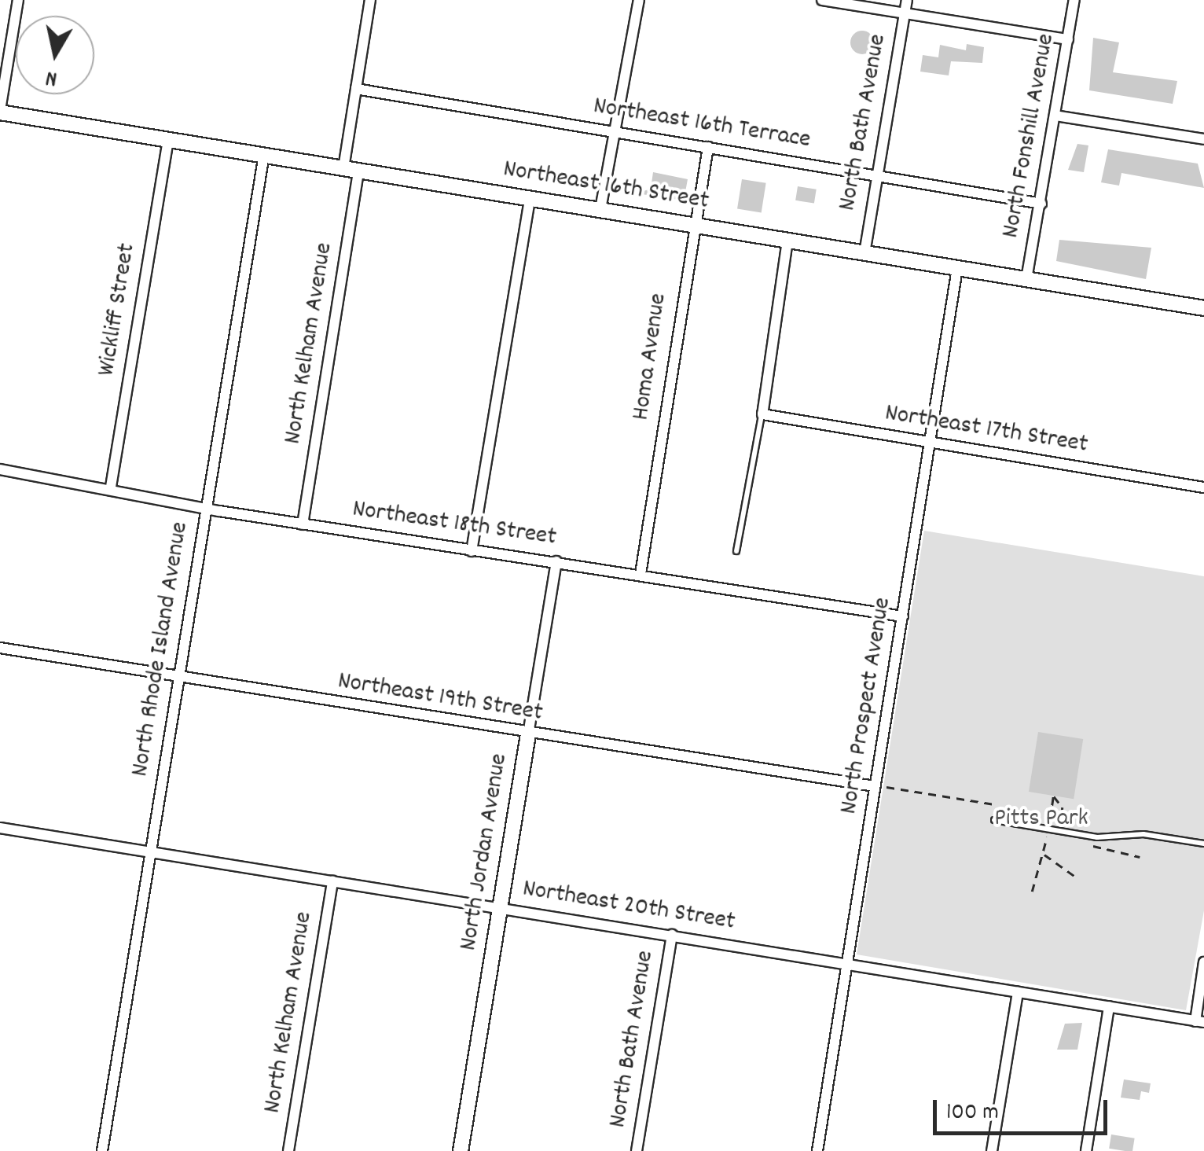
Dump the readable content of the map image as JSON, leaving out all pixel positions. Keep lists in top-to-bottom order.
{
  "streets": {
    "street": [
      "North Bath Avenue",
      "Northeast 16th Terrace",
      "North Fonshill Avenue",
      "Northeast 16th Street",
      "Wickliff Street",
      "North Kelham Avenue",
      "Homa Avenue",
      "Northeast 17th Street",
      "Northeast 18th Street",
      "North Rhode Island Avenue",
      "Northeast 19th Street",
      "North Prospect Avenue",
      "North Jordan Avenue",
      "Northeast 20th Street"
    ]
  },
  "crossings": [
    ["North Bath Avenue", "Northeast 16th Terrace"],
    ["North Bath Avenue", "Northeast 16th Street"],
    ["North Bath Avenue", "Northeast 20th Street"],
    ["Northeast 16th Terrace", "North Fonshill Avenue"],
    ["Northeast 16th Terrace", "North Kelham Avenue"],
    ["Northeast 16th Terrace", "Homa Avenue"],
    ["North Fonshill Avenue", "Northeast 16th Street"],
    ["Northeast 16th Street", "Wickliff Street"],
    ["Northeast 16th Street", "North Kelham Avenue"],
    ["Northeast 16th Street", "Homa Avenue"],
    ["Northeast 16th Street", "North Rhode Island Avenue"],
    ["Northeast 16th Street", "North Prospect Avenue"],
    ["Wickliff Street", "Northeast 18th Street"],
    ["North Kelham Avenue", "Northeast 18th Street"],
    ["North Kelham Avenue", "Northeast 20th Street"],
    ["Homa Avenue", "Northeast 18th Street"],
    ["Northeast 17th Street", "North Prospect Avenue"],
    ["Northeast 18th Street", "North Rhode Island Avenue"],
    ["Northeast 18th Street", "North Prospect Avenue"],
    ["Northeast 18th Street", "North Jordan Avenue"],
    ["North Rhode Island Avenue", "Northeast 19th Street"],
    ["North Rhode Island Avenue", "Northeast 20th Street"],
    ["Northeast 19th Street", "North Prospect Avenue"],
    ["Northeast 19th Street", "North Jordan Avenue"],
    ["North Prospect Avenue", "Northeast 20th Street"],
    ["North Jordan Avenue", "Northeast 20th Street"]
  ],
  "parks": ["Pitts Park"],
  "scale_bar": "100 m",
  "north": "bottom"
}
